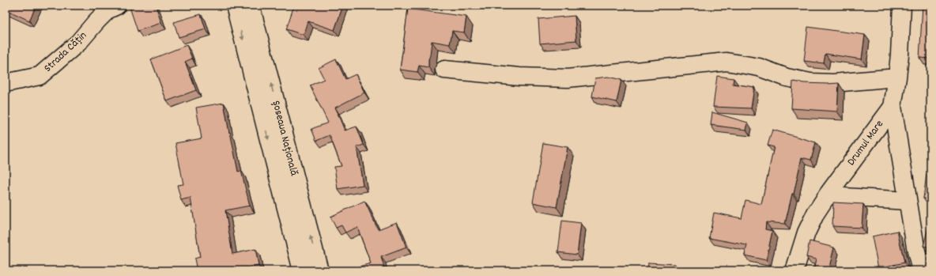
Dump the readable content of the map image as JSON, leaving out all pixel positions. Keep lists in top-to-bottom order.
{
  "streets": {
    "main road": ["Strada Cățin", "Șoseaua Națională", "Drumul Mare"]
  }
}
